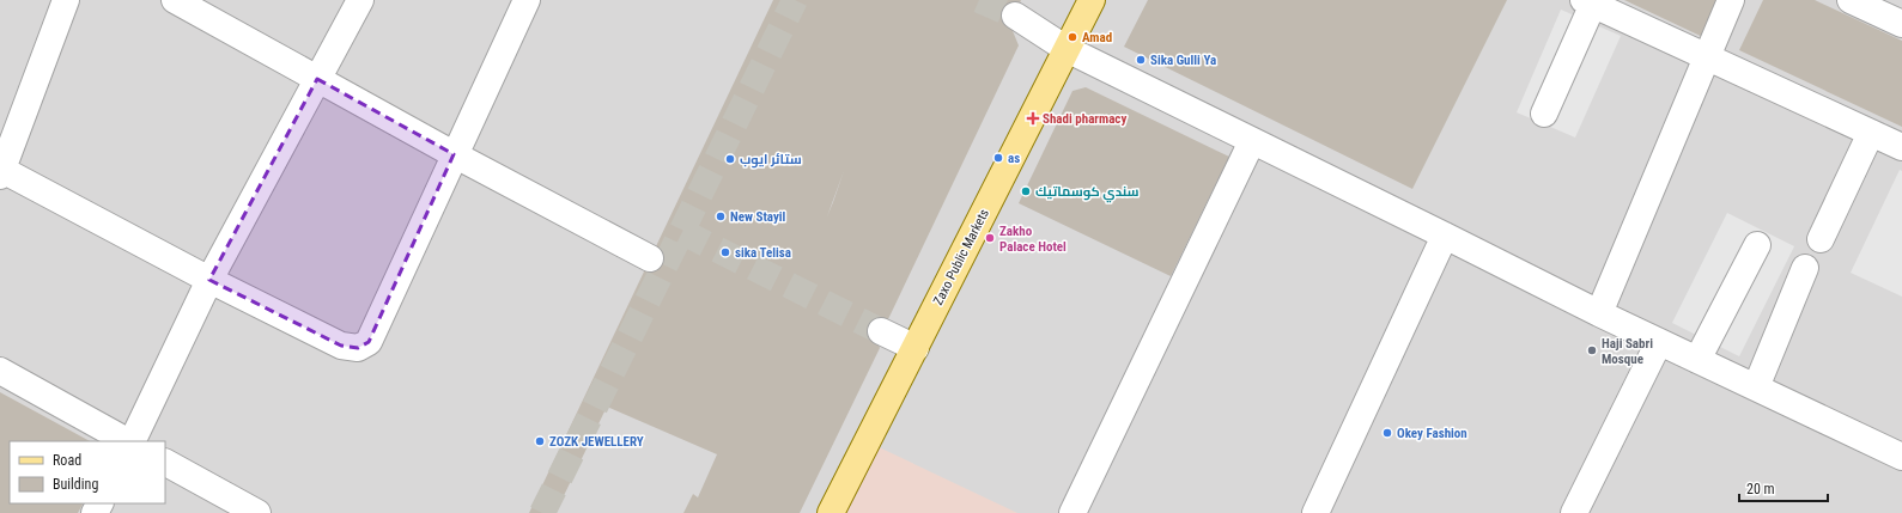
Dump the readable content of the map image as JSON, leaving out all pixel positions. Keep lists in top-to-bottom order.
{
  "streets": {
    "main road": ["Zaxo Public Markets"]
  },
  "places": {
    "other": [
      "Amad",
      "Sika Gulli Ya",
      "as",
      "ستائر ايوب",
      "سندي کوسماتیك",
      "New Stayil",
      "Zakho Palace Hotel",
      "sika Telisa",
      "Haji Sabri Mosque",
      "Okey Fashion",
      "ZOZK JEWELLERY"
    ],
    "health": ["Shadi pharmacy"]
  },
  "legend": ["Road", "Building"],
  "scale_bar": "20 m"
}
